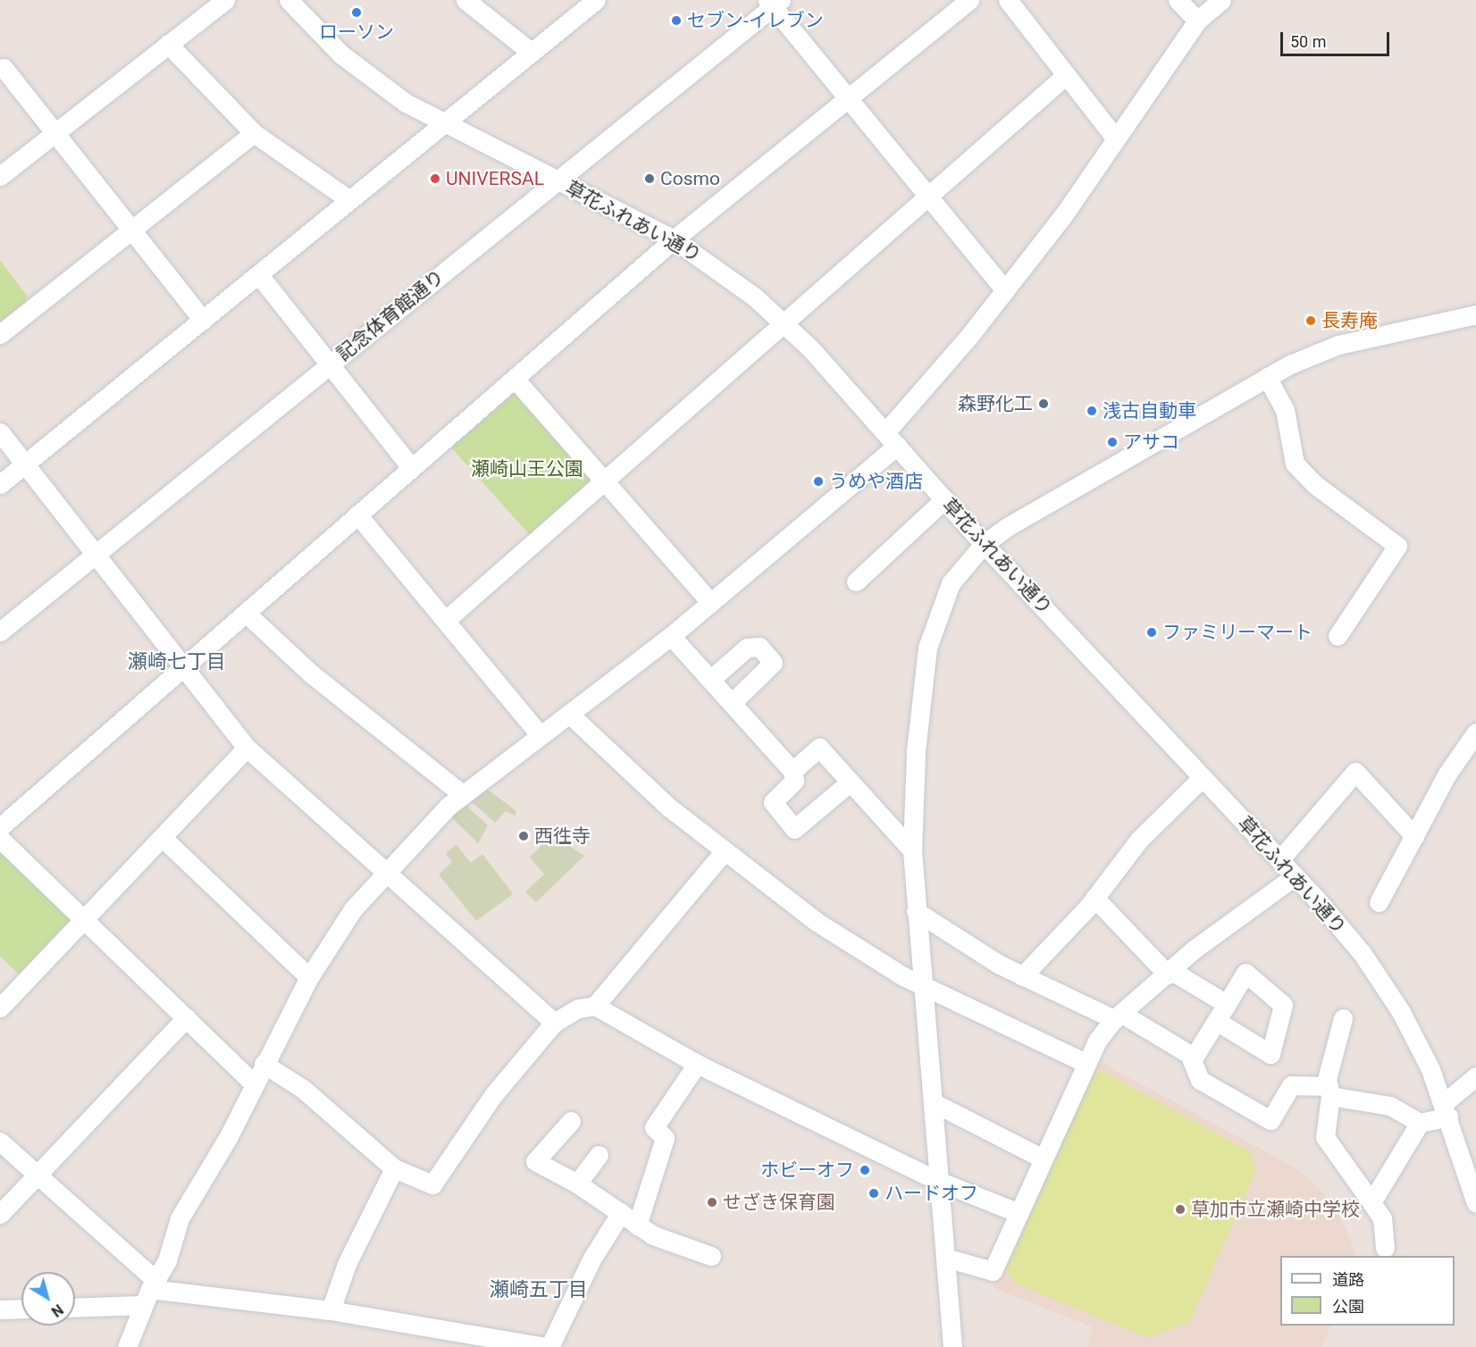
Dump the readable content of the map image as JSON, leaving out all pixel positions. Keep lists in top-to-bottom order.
{
  "streets": {
    "street": ["草花ふれあい通り", "記念体育館通り"]
  },
  "crossings": [
    ["草花ふれあい通り", "記念体育館通り"]
  ],
  "districts": ["瀬崎七丁目", "瀬崎五丁目"],
  "parks": ["瀬崎山王公園"],
  "places": [
    "ローソン",
    "セブン-イレブン",
    "UNIVERSAL",
    "Cosmo",
    "長寿庵",
    "森野化工",
    "浅古自動車",
    "アサコ",
    "うめや酒店",
    "ファミリーマート",
    "西徃寺",
    "ホビーオフ",
    "ハードオフ",
    "せざき保育園",
    "草加市立瀬崎中学校"
  ],
  "legend": ["道路", "公園"],
  "scale_bar": "50 m",
  "north": "bottom right"
}
